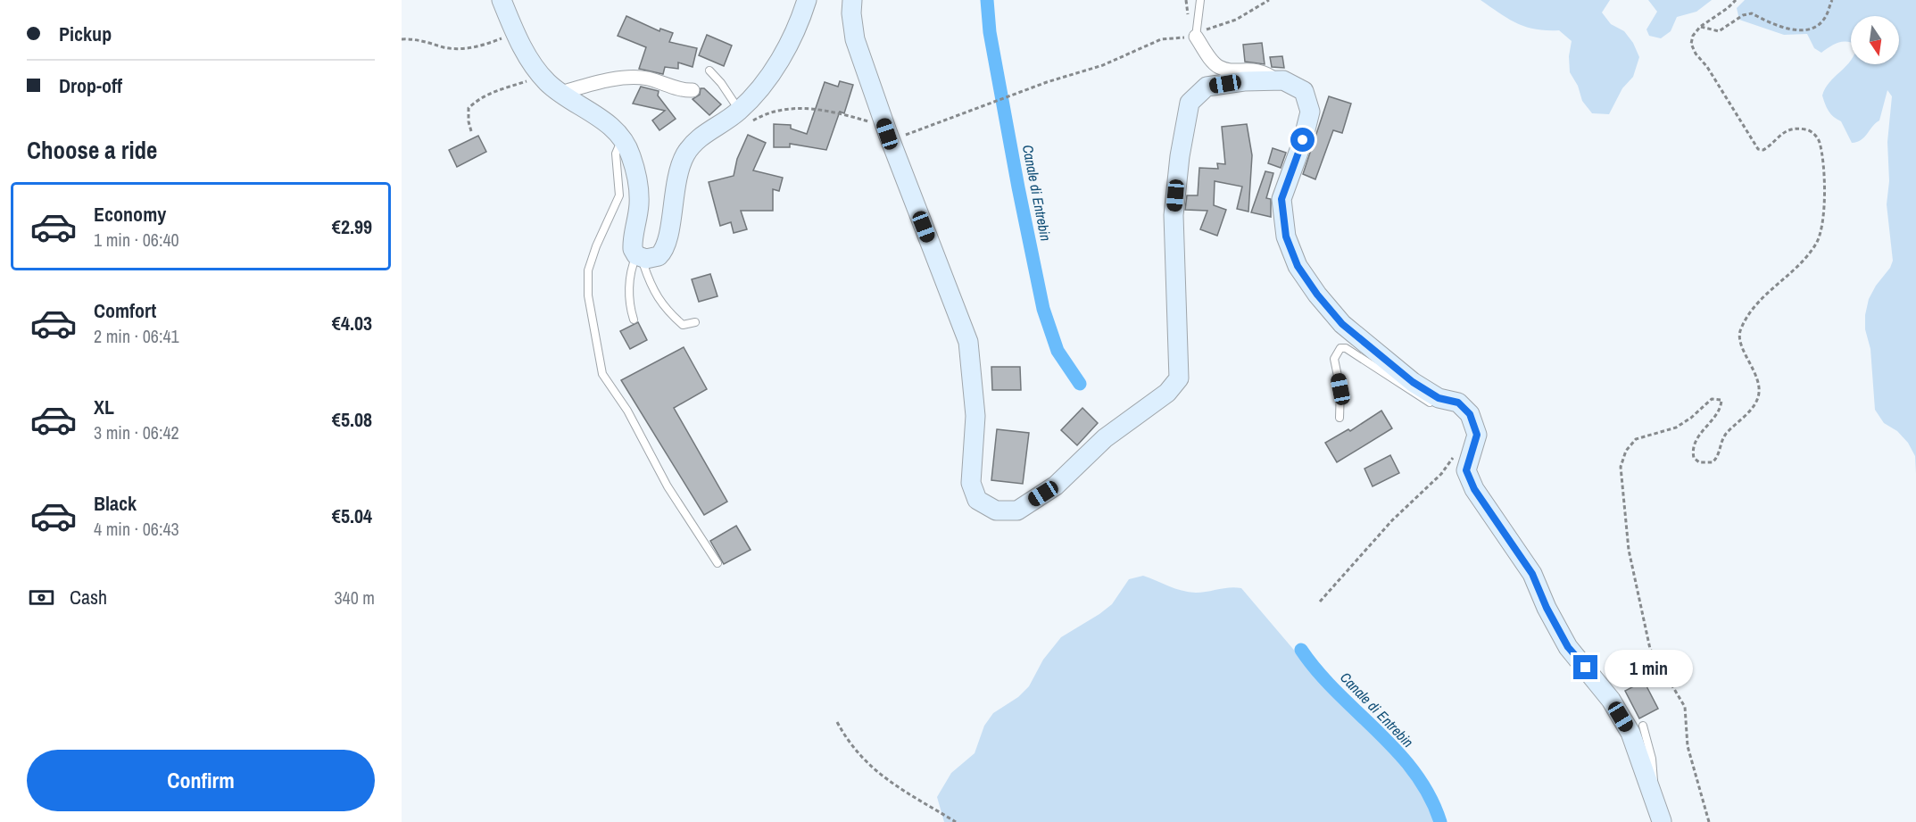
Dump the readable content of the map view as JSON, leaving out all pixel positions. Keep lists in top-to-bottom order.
{
  "water": ["Canale di Entrebin"],
  "north": "bottom",
  "page": {
    "banner": ["Pickup", "Drop-off"],
    "heading": "Choose a ride",
    "list": [
      {
        "name": "Economy",
        "note": "1 min · 06:40",
        "value": "€2.99"
      },
      {
        "name": "Comfort",
        "note": "2 min · 06:41",
        "value": "€4.03"
      },
      {
        "name": "XL",
        "note": "3 min · 06:42",
        "value": "€5.08"
      },
      {
        "name": "Black",
        "note": "4 min · 06:43",
        "value": "€5.04"
      }
    ],
    "pay": ["Cash", "340 m"],
    "bubble": "1 min",
    "buttons": "Confirm"
  }
}
